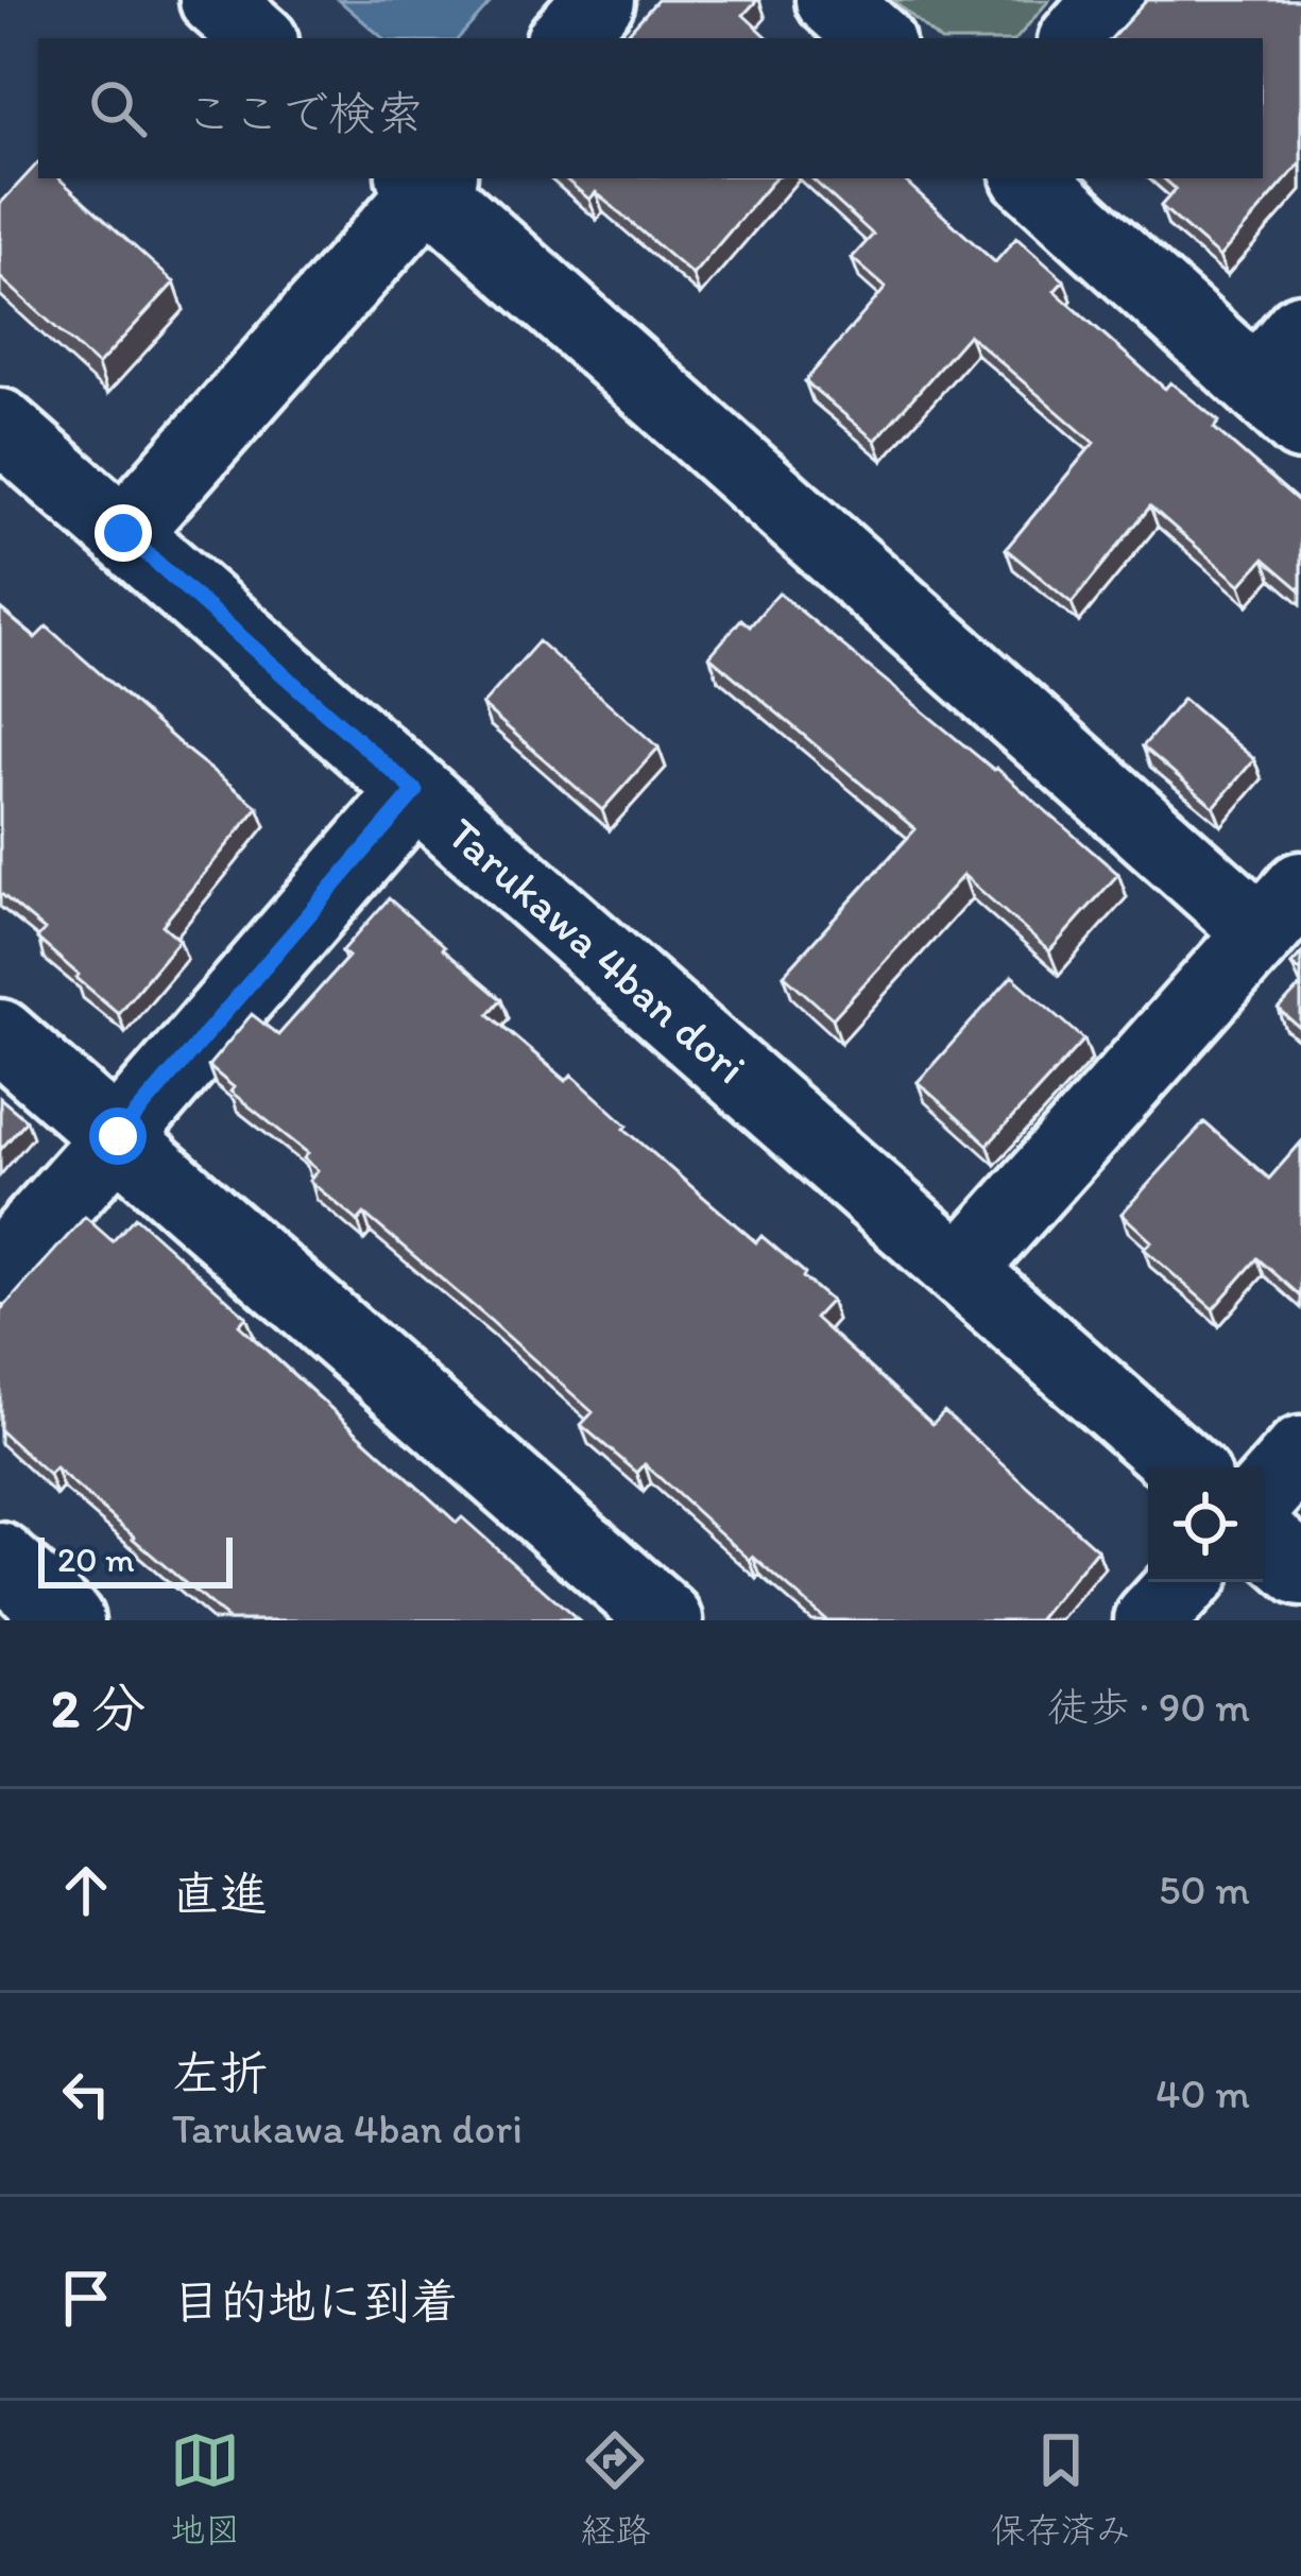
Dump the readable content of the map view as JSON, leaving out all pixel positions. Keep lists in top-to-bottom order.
{
  "streets": {
    "street": ["Tarukawa 4ban dori"]
  },
  "scale_bar": "20 m",
  "page": {
    "search": "ここで検索",
    "scale": "20 m",
    "heading": ["2 分", "徒歩 · 90 m"],
    "list": [
      ["直進", "50 m"],
      ["左折", "Tarukawa 4ban dori", "40 m"],
      "目的地に到着"
    ],
    "nav": ["地図", "経路", "保存済み"]
  }
}
